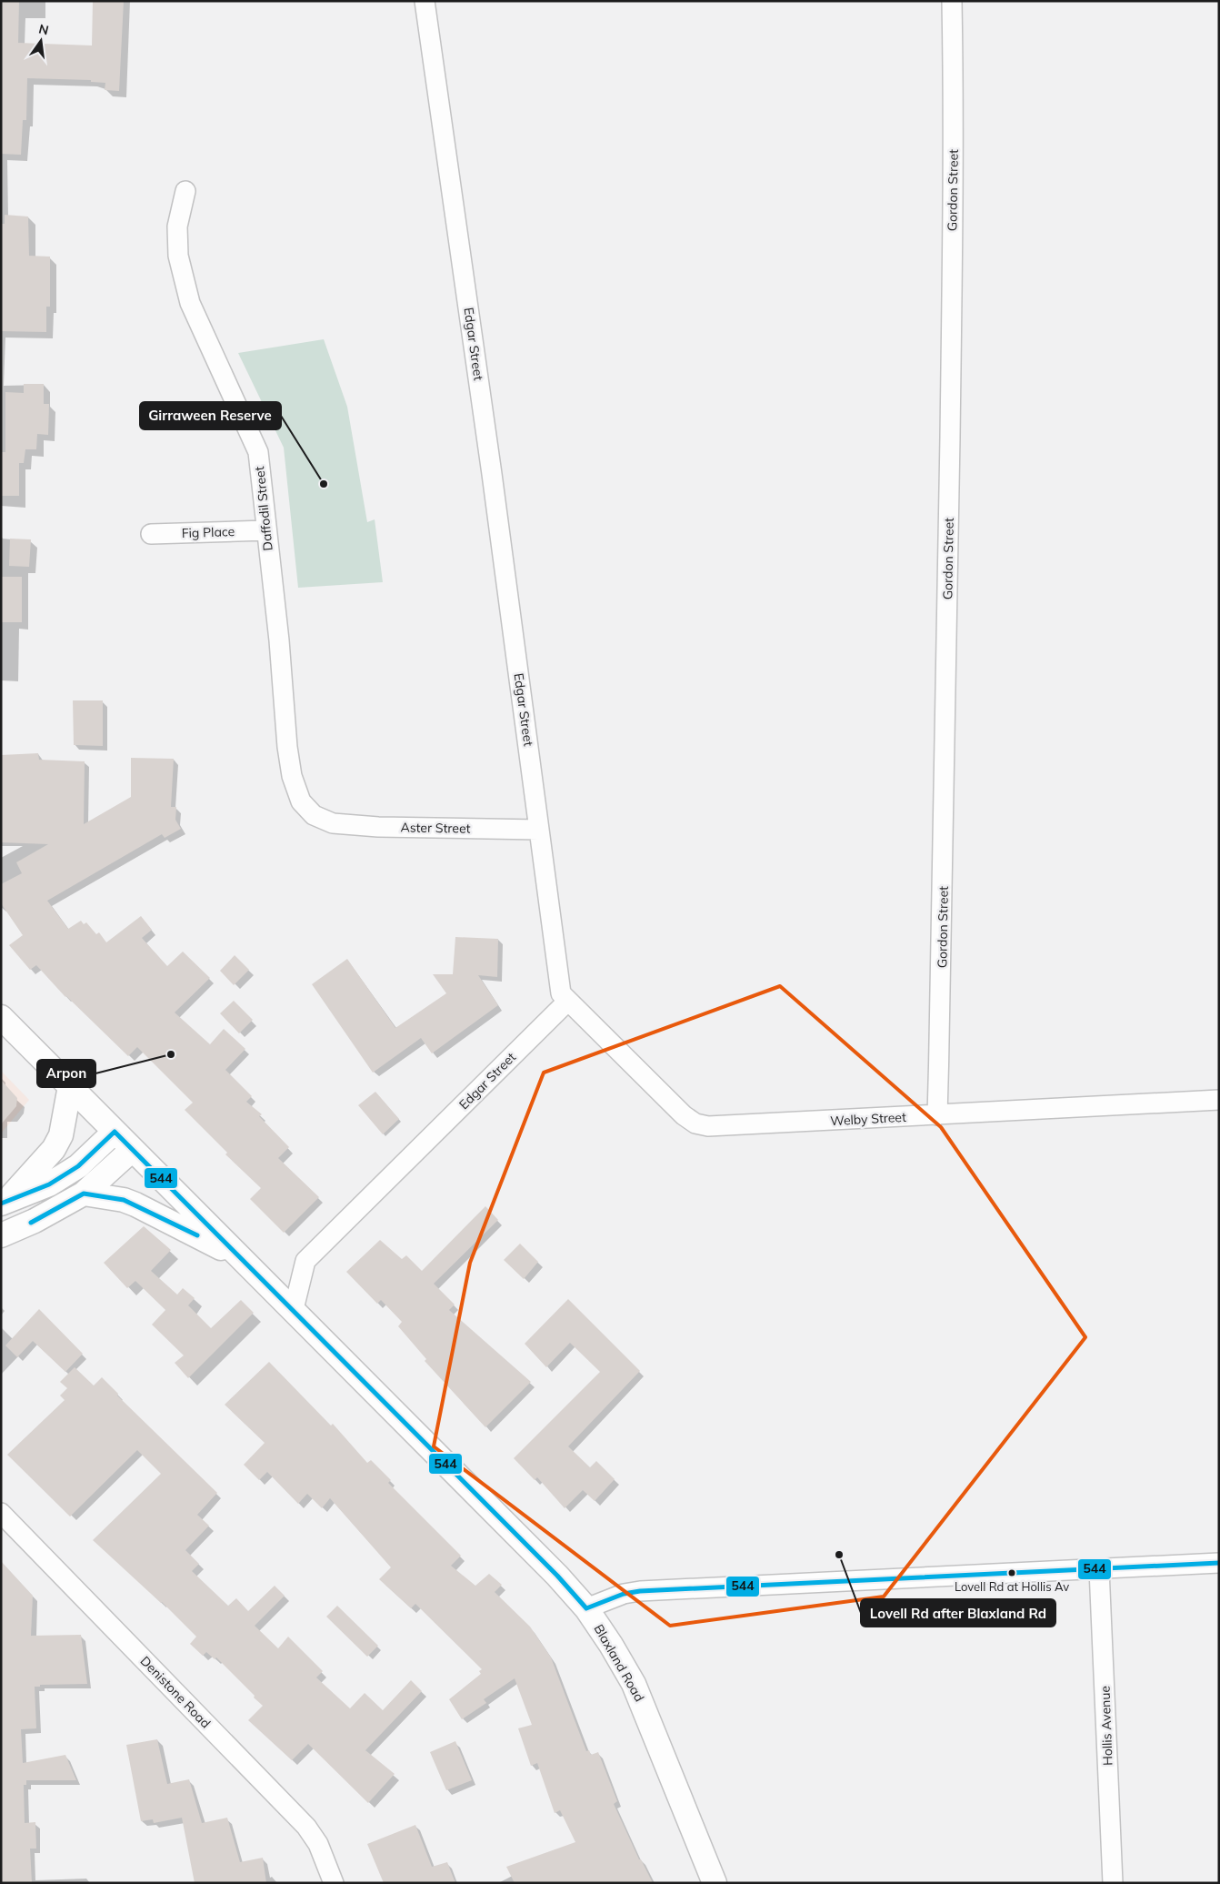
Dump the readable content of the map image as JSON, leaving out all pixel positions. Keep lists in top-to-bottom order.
{
  "streets": {
    "main road": ["Blaxland Road"],
    "street": [
      "Gordon Street",
      "Edgar Street",
      "Daffodil Street",
      "Fig Place",
      "Aster Street",
      "Welby Street",
      "Denistone Road",
      "Hollis Avenue"
    ]
  },
  "crossings": [
    ["Gordon Street", "Welby Street"],
    ["Edgar Street", "Aster Street"],
    ["Edgar Street", "Welby Street"],
    ["Edgar Street", "Blaxland Road"],
    ["Daffodil Street", "Fig Place"],
    ["Daffodil Street", "Aster Street"]
  ],
  "places": [
    "Girraween Reserve",
    "Arpon",
    "Lovell Rd after Blaxland Rd",
    "Lovell Rd at Hollis Av"
  ],
  "lines": ["transit line 544"],
  "north": "top"
}
